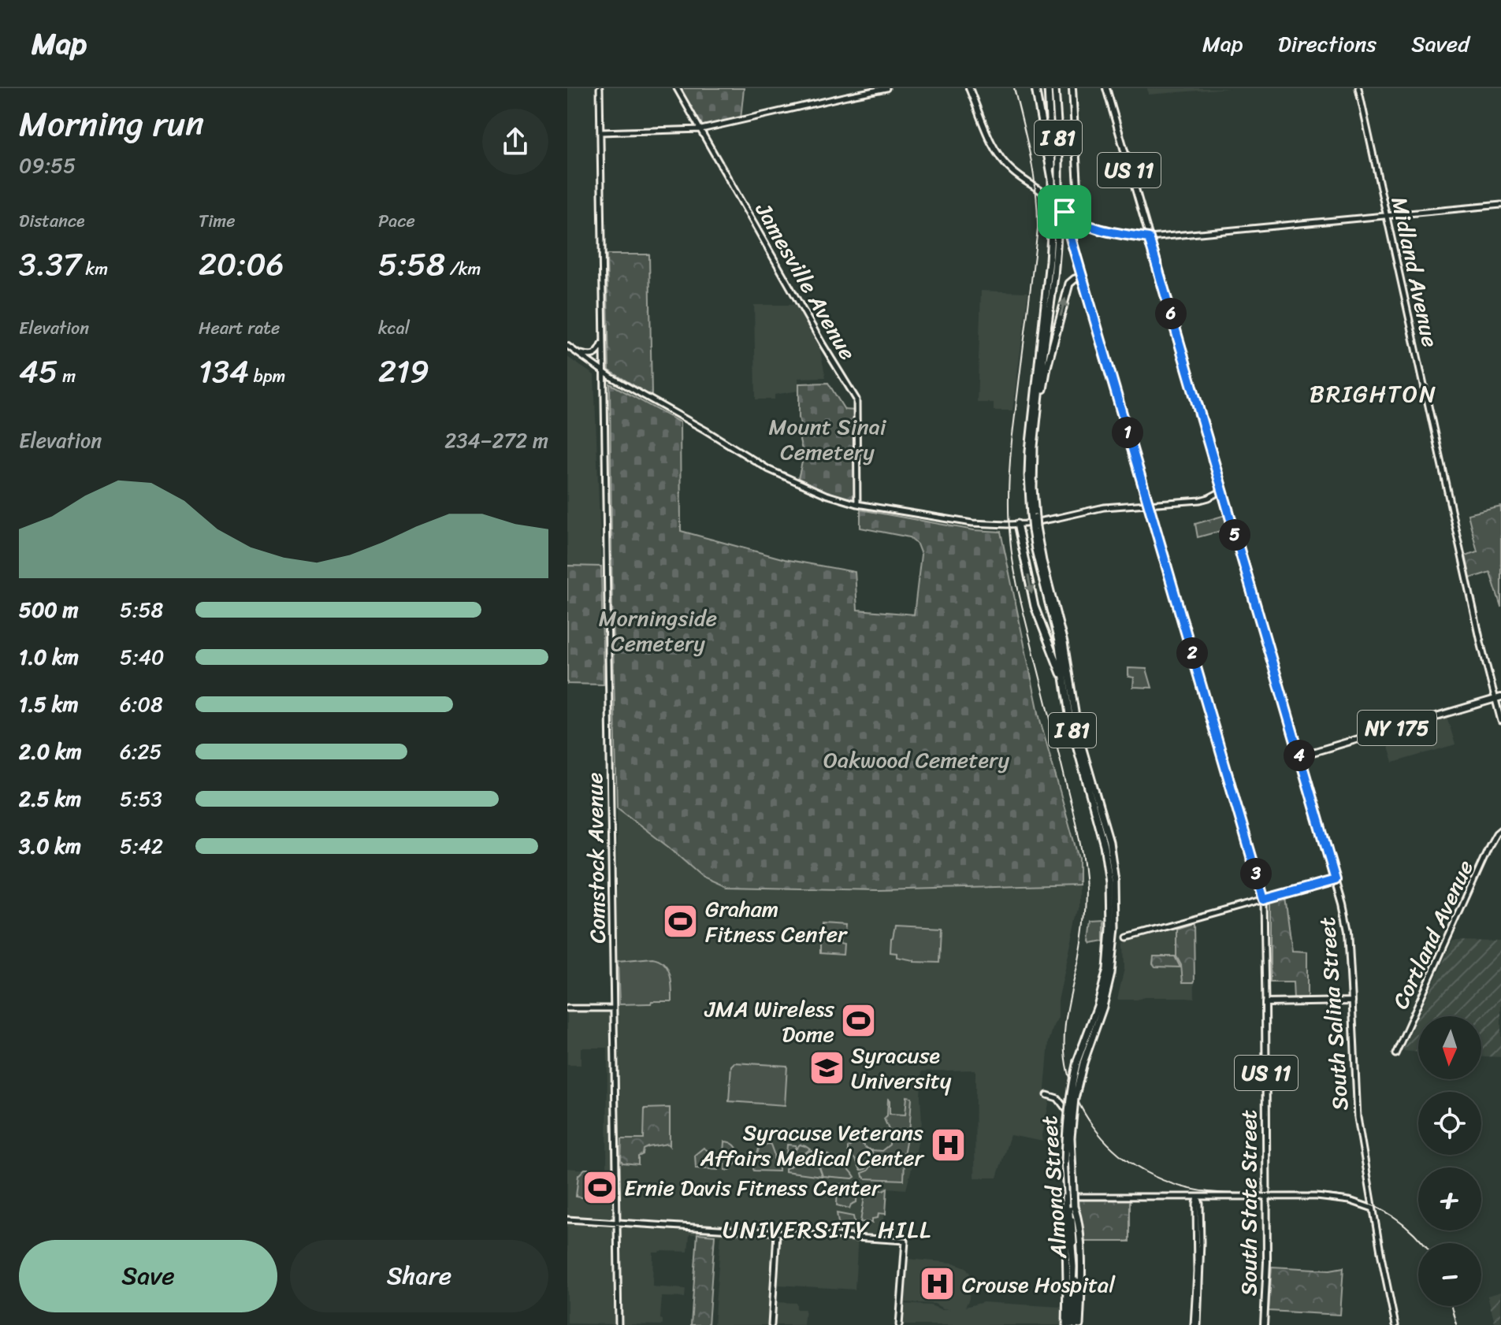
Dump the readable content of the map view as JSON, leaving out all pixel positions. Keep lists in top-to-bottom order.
{
  "streets": {
    "highway": ["I 81"],
    "main road": [
      "US 11",
      "NY 175",
      "South Salina Street",
      "South State Street"
    ],
    "street": [
      "Midland Avenue",
      "Jamesville Avenue",
      "Comstock Avenue",
      "Cortland Avenue",
      "Almond Street"
    ]
  },
  "crossings": [
    ["I 81", "Almond Street"],
    ["Midland Avenue", "NY 175"],
    ["NY 175", "South Salina Street"]
  ],
  "districts": ["BRIGHTON", "UNIVERSITY HILL"],
  "parks": ["Mount Sinai Cemetery", "Morningside Cemetery", "Oakwood Cemetery"],
  "places": {
    "sports": ["Graham Fitness Center", "JMA Wireless Dome", "Ernie Davis Fitness Center"],
    "school or university": ["Syracuse University"],
    "hospital": ["Syracuse Veterans Affairs Medical Center", "Crouse Hospital"]
  },
  "north": "bottom",
  "page": {
    "header": "Map",
    "nav": ["Map", "Directions", "Saved"],
    "heading": ["Morning run", "09:55"],
    "stats": [
      ["Distance", "3.37 km"],
      ["Time", "20:06"],
      ["Pace", "5:58 /km"],
      ["Elevation", "45 m"],
      ["Heart rate", "134 bpm"],
      ["kcal", "219"]
    ],
    "pins": [
      "6",
      "1",
      "5",
      "2",
      "4",
      "3"
    ],
    "chart": ["Elevation", "234–272 m"],
    "list": [
      {
        "name": "500 m",
        "note": "5:58"
      },
      {
        "name": "1.0 km",
        "note": "5:40"
      },
      {
        "name": "1.5 km",
        "note": "6:08"
      },
      {
        "name": "2.0 km",
        "note": "6:25"
      },
      {
        "name": "2.5 km",
        "note": "5:53"
      },
      {
        "name": "3.0 km",
        "note": "5:42"
      }
    ],
    "map_buttons": ["+", "−"],
    "buttons": ["Save", "Share"]
  }
}
